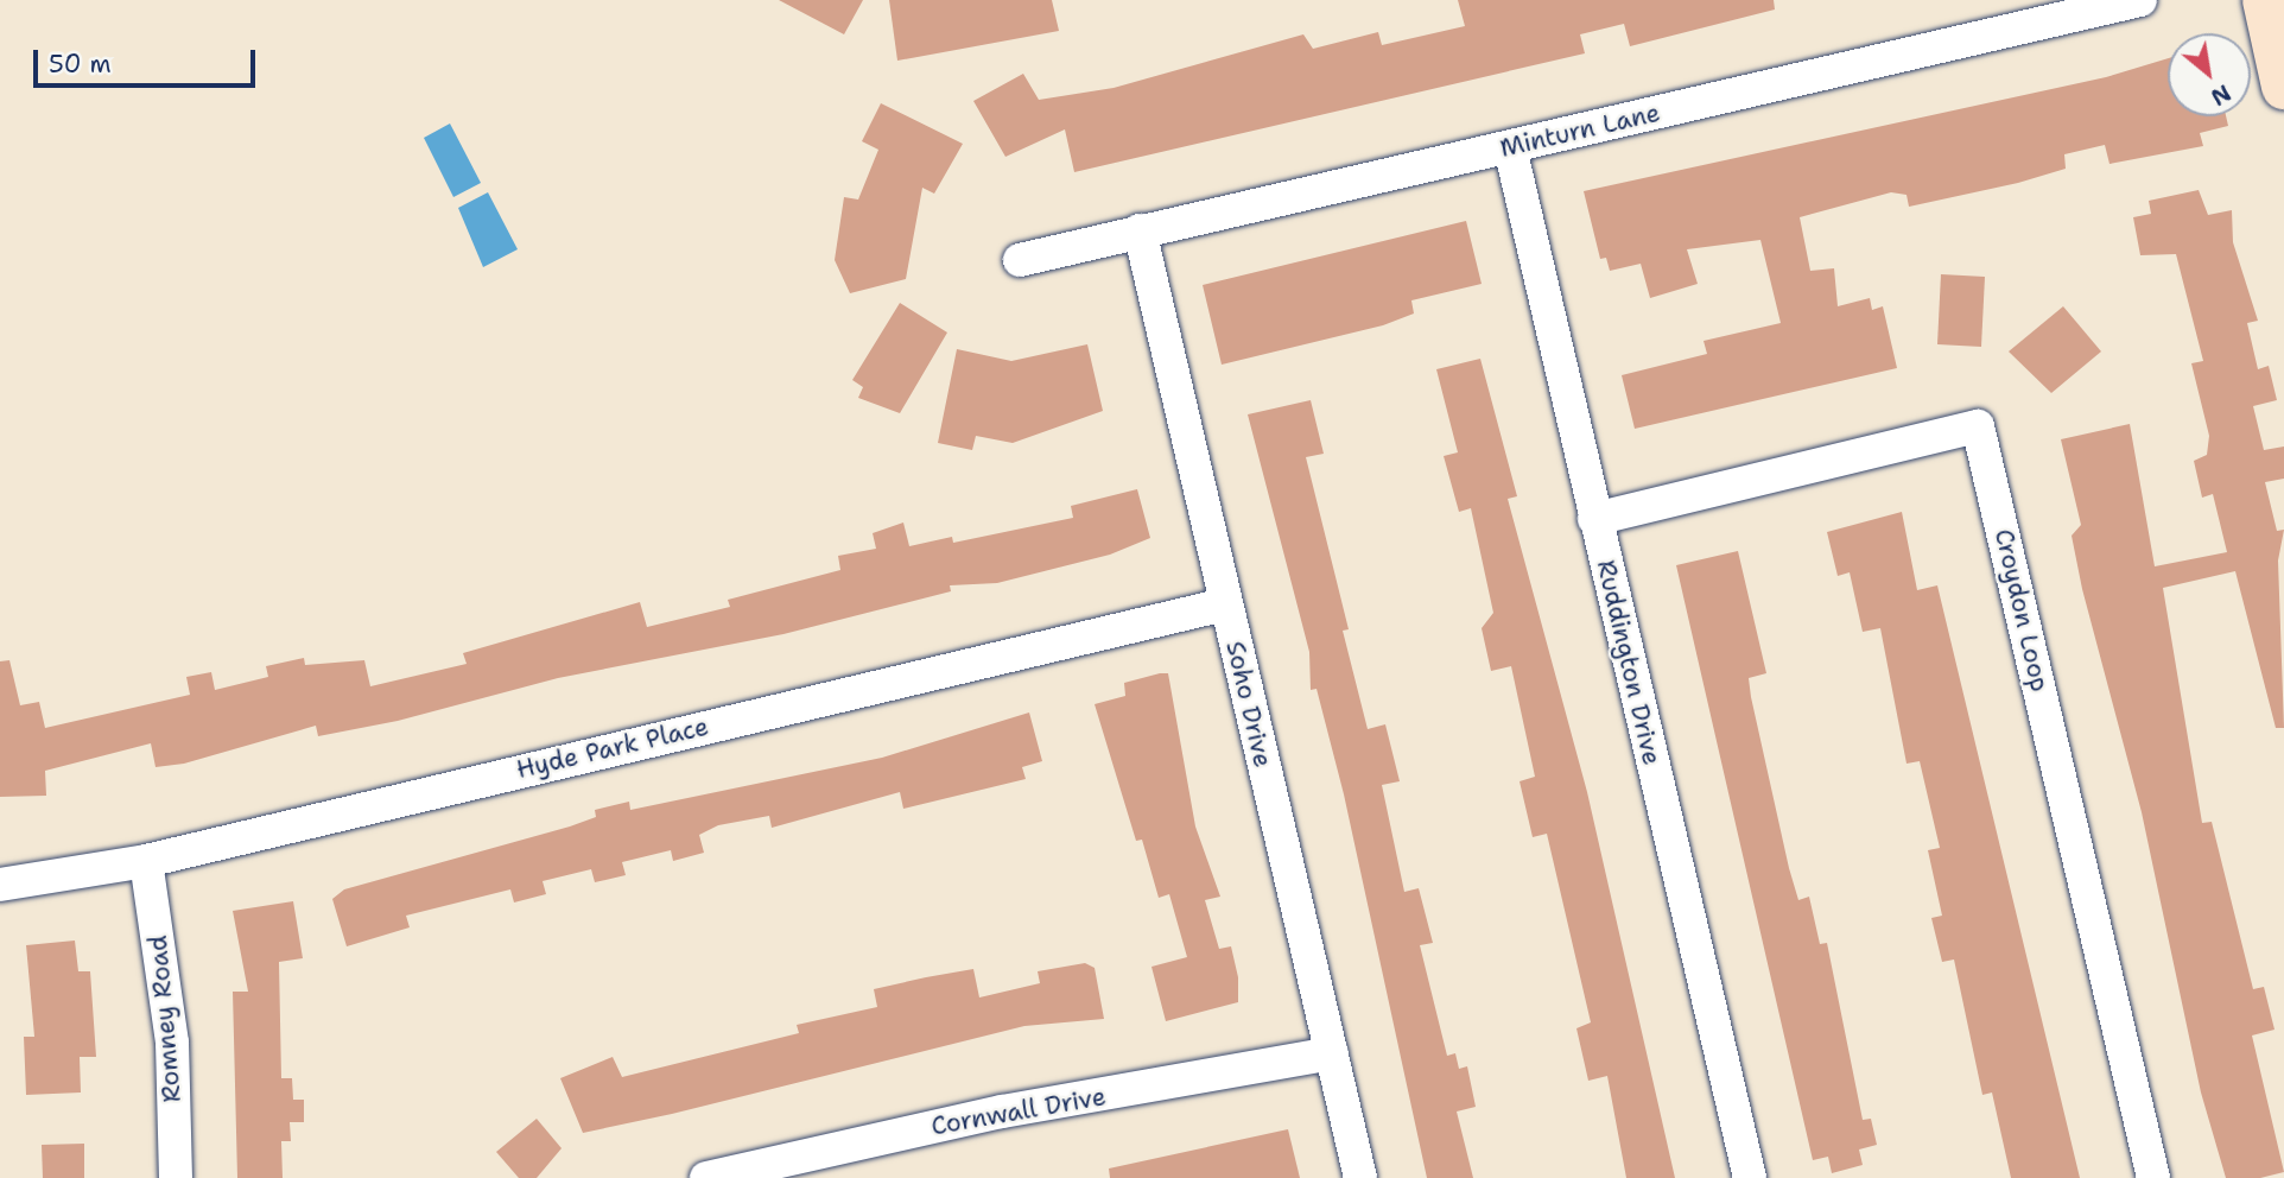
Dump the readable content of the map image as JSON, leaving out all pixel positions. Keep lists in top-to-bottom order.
{
  "streets": {
    "street": [
      "Minturn Lane",
      "Croydon Loop",
      "Ruddington Drive",
      "Soho Drive",
      "Hyde Park Place",
      "Romney Road",
      "Cornwall Drive"
    ]
  },
  "crossings": [
    ["Minturn Lane", "Ruddington Drive"],
    ["Minturn Lane", "Soho Drive"],
    ["Croydon Loop", "Ruddington Drive"],
    ["Soho Drive", "Hyde Park Place"],
    ["Soho Drive", "Cornwall Drive"],
    ["Hyde Park Place", "Romney Road"]
  ],
  "scale_bar": "50 m",
  "north": "bottom right"
}
